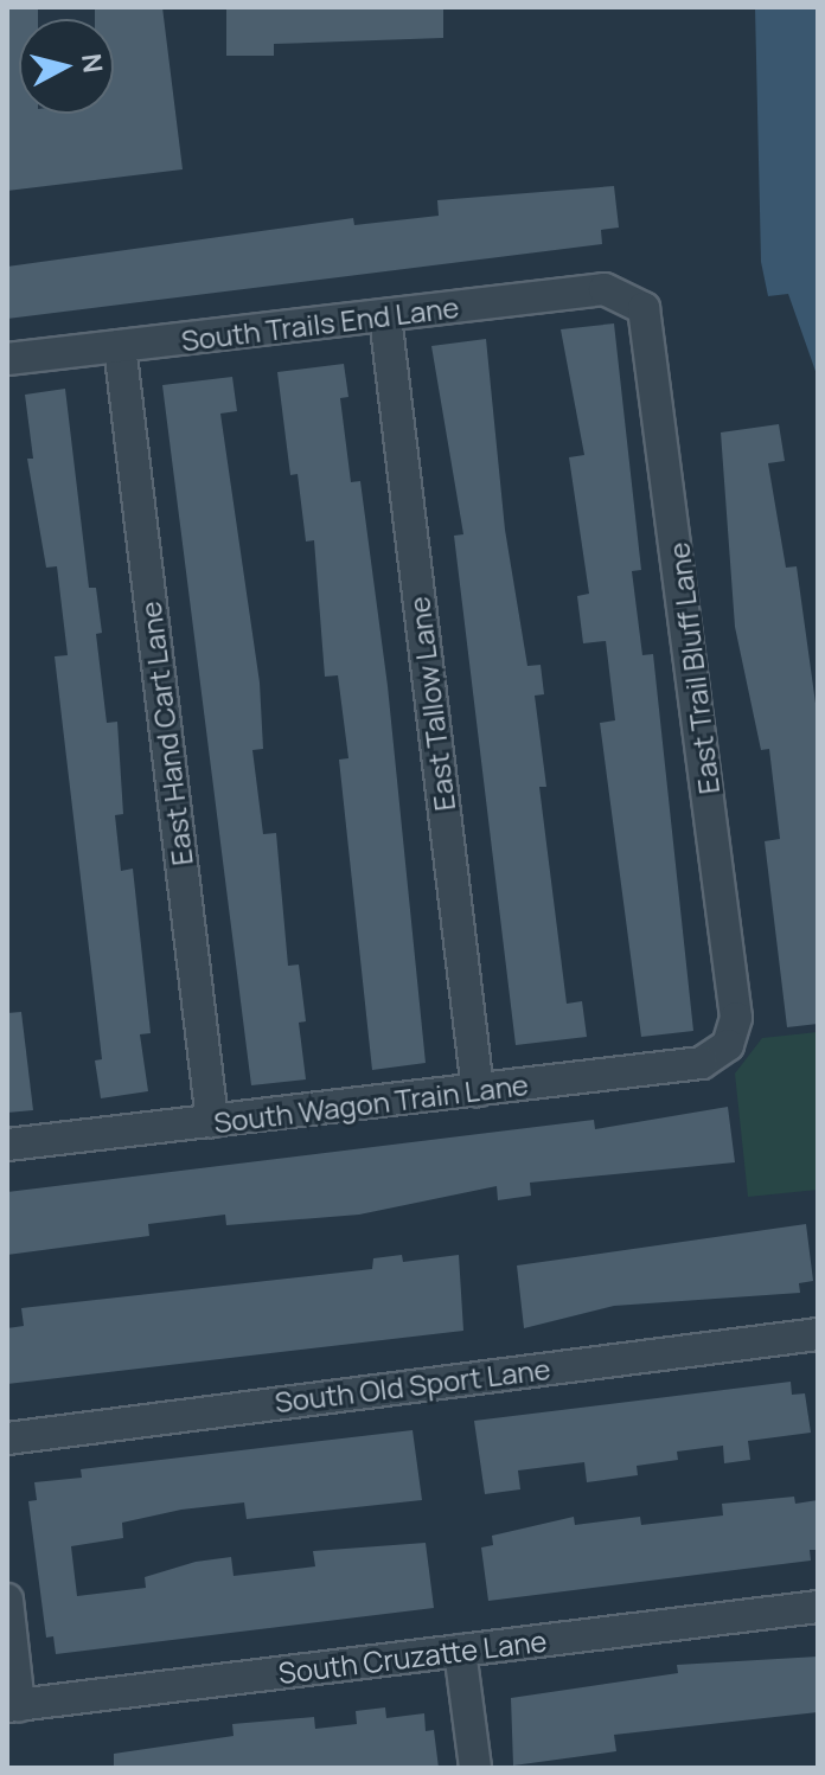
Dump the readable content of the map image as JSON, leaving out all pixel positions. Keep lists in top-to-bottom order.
{
  "streets": {
    "street": [
      "South Trails End Lane",
      "East Trail Bluff Lane",
      "East Tallow Lane",
      "East Hand Cart Lane",
      "South Wagon Train Lane",
      "South Old Sport Lane",
      "South Cruzatte Lane"
    ]
  },
  "crossings": [
    ["South Trails End Lane", "East Trail Bluff Lane"],
    ["South Trails End Lane", "East Tallow Lane"],
    ["South Trails End Lane", "East Hand Cart Lane"],
    ["East Trail Bluff Lane", "South Wagon Train Lane"],
    ["East Tallow Lane", "South Wagon Train Lane"],
    ["East Hand Cart Lane", "South Wagon Train Lane"]
  ],
  "north": "right"
}
